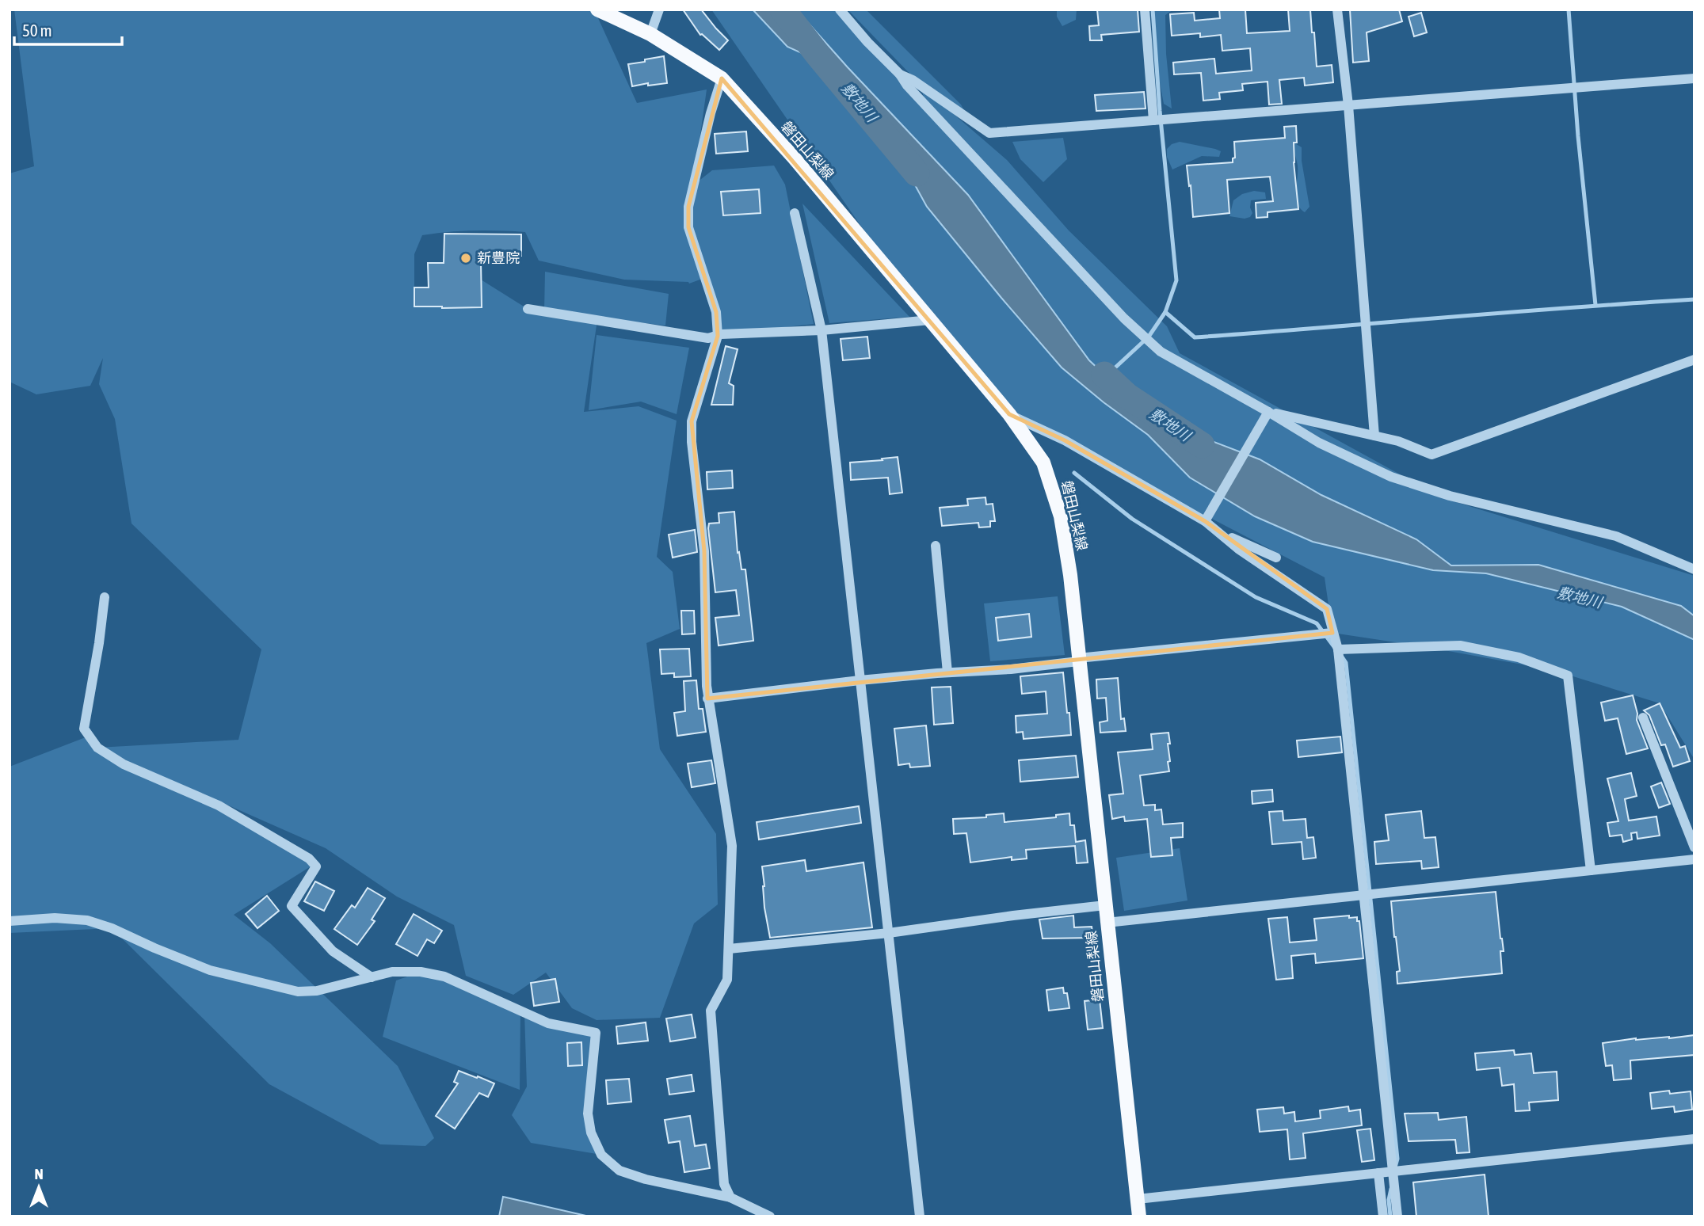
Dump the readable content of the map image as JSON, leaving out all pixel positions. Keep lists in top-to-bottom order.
{
  "streets": {
    "main road": ["磐田山梨線"]
  },
  "water": ["敷地川"],
  "places": ["新豊院"],
  "scale_bar": "50 m",
  "north": "top"
}
